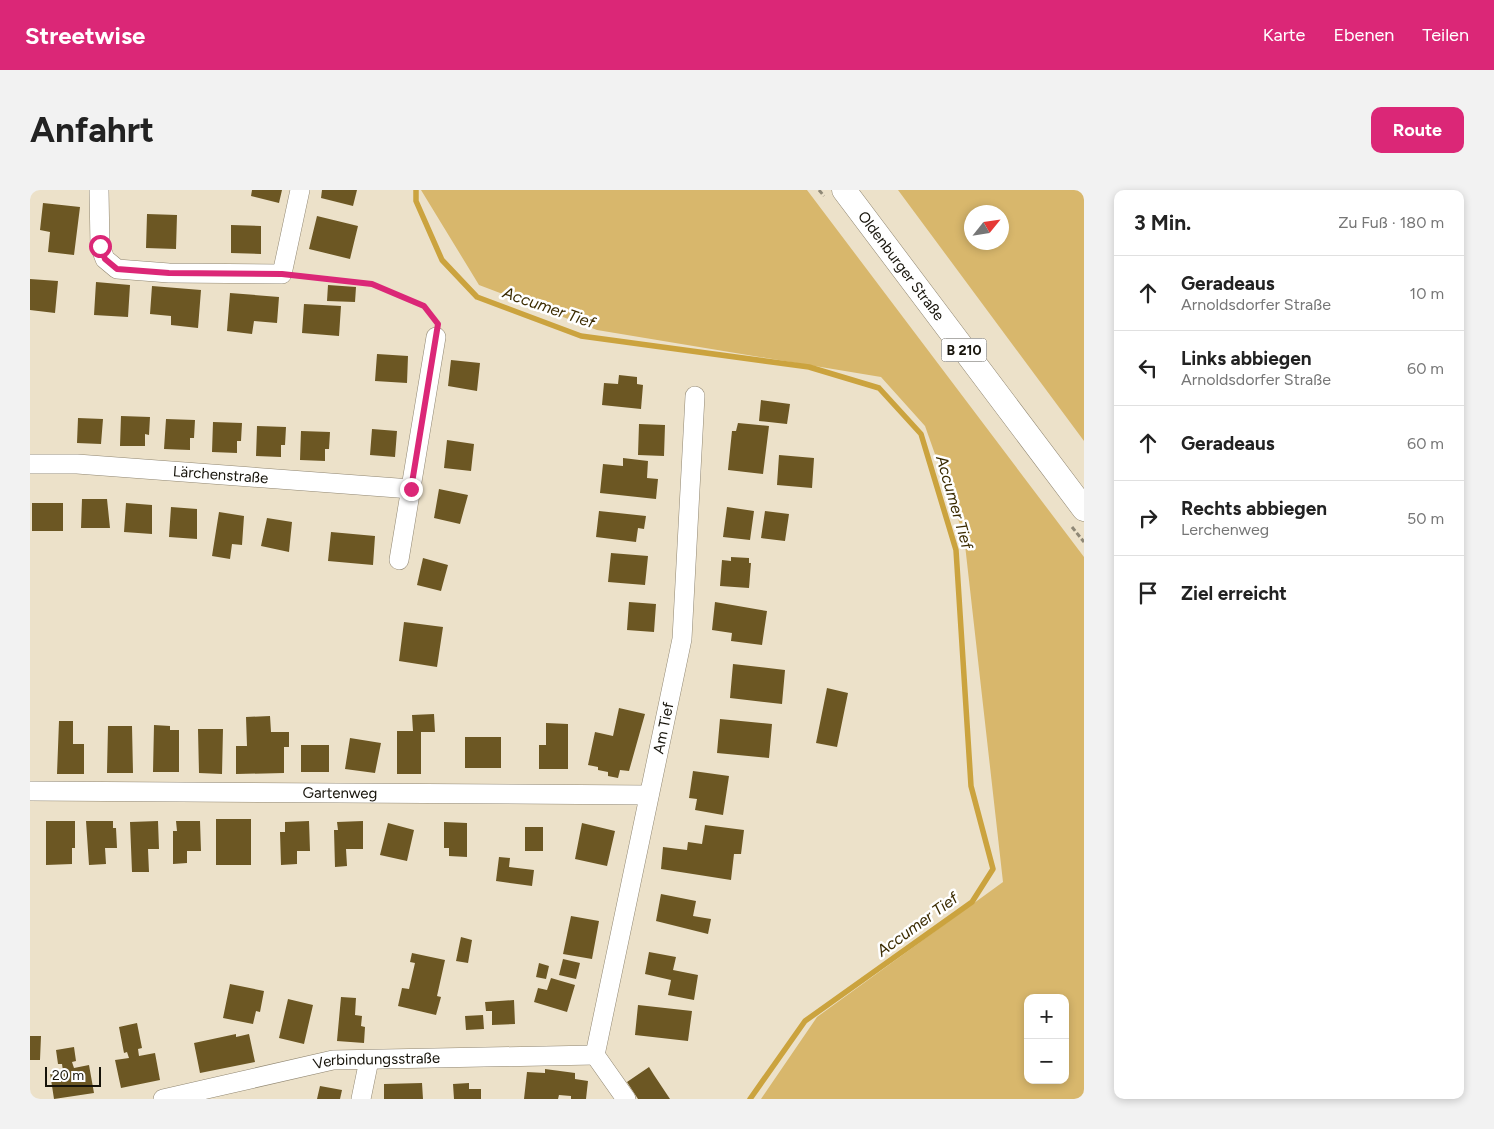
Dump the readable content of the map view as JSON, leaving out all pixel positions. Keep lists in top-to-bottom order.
{
  "streets": {
    "main road": ["Oldenburger Straße", "B 210"],
    "street": [
      "Lärchenstraße",
      "Am Tief",
      "Gartenweg",
      "Verbindungsstraße"
    ]
  },
  "crossings": [
    ["Am Tief", "Gartenweg"],
    ["Am Tief", "Verbindungsstraße"]
  ],
  "water": ["Accumer Tief"],
  "scale_bar": "20 m",
  "north": "top right",
  "page": {
    "header": "Streetwise",
    "nav": ["Karte", "Ebenen", "Teilen"],
    "buttons": "Route",
    "title": "Anfahrt",
    "heading": ["3 Min.", "Zu Fuß · 180 m"],
    "list": [
      ["Geradeaus", "Arnoldsdorfer Straße", "10 m"],
      ["Links abbiegen", "Arnoldsdorfer Straße", "60 m"],
      ["Geradeaus", "60 m"],
      ["Rechts abbiegen", "Lerchenweg", "50 m"],
      "Ziel erreicht"
    ],
    "map_buttons": ["+", "−"],
    "scale": "20 m"
  }
}
